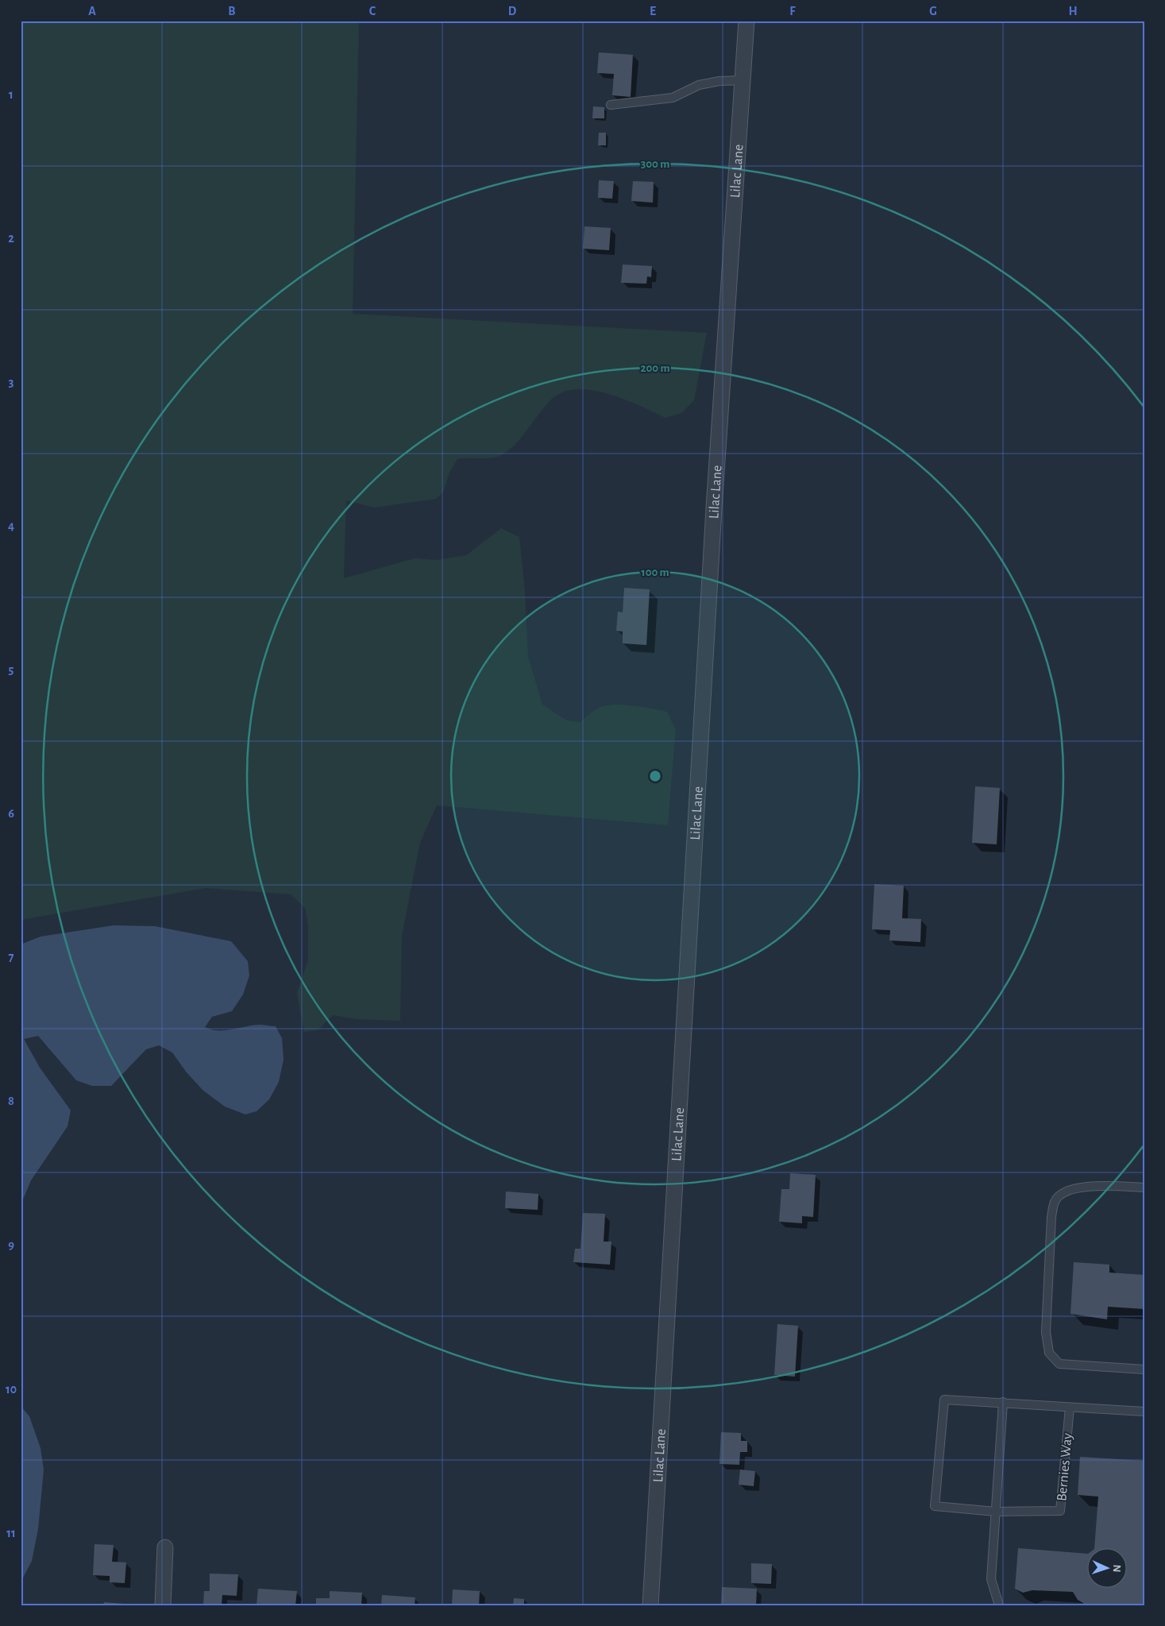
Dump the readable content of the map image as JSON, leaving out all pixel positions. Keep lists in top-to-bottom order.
{
  "streets": {
    "street": ["Lilac Lane"],
    "lane": ["Bernies Way"]
  },
  "north": "right",
  "grid": {
    "columns": [
      "A",
      "B",
      "C",
      "D",
      "E",
      "F",
      "G",
      "H"
    ],
    "rows": [
      "1",
      "2",
      "3",
      "4",
      "5",
      "6",
      "7",
      "8",
      "9",
      "10",
      "11"
    ]
  },
  "rings": ["300 m", "200 m", "100 m"]
}
